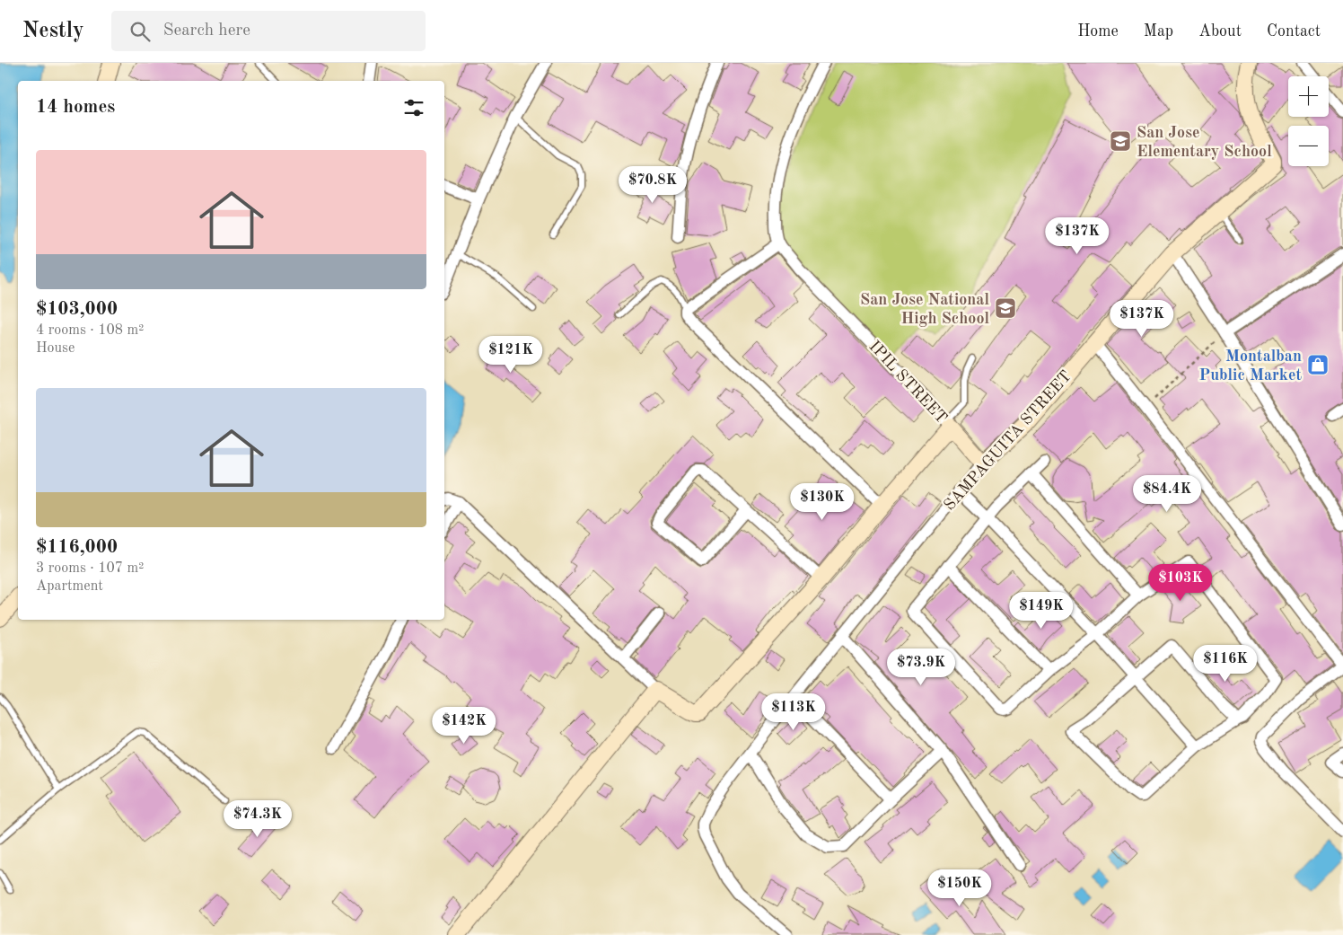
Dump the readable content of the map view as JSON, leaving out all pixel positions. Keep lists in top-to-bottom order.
{
  "streets": {
    "street": ["IPIL STREET", "SAMPAGUITA STREET"]
  },
  "crossings": [
    ["IPIL STREET", "SAMPAGUITA STREET"]
  ],
  "places": {
    "school or university": ["San Jose Elementary School", "San Jose National High School"],
    "shop": ["Montalban Public Market"]
  },
  "page": {
    "header": "Nestly",
    "search": "Search here",
    "nav": [
      "Home",
      "Map",
      "About",
      "Contact"
    ],
    "map_buttons": ["+", "−"],
    "heading": "14 homes",
    "list": [
      {
        "name": "$103,000",
        "note": "4 rooms · 108 m² · House"
      },
      {
        "name": "$116,000",
        "note": "3 rooms · 107 m² · Apartment"
      }
    ],
    "price": [
      "$70.8K",
      "$137K",
      "$137K",
      "$121K",
      "$84.4K",
      "$130K",
      "$103K",
      "$149K",
      "$116K",
      "$73.9K",
      "$113K",
      "$142K",
      "$74.3K",
      "$150K"
    ]
  }
}
